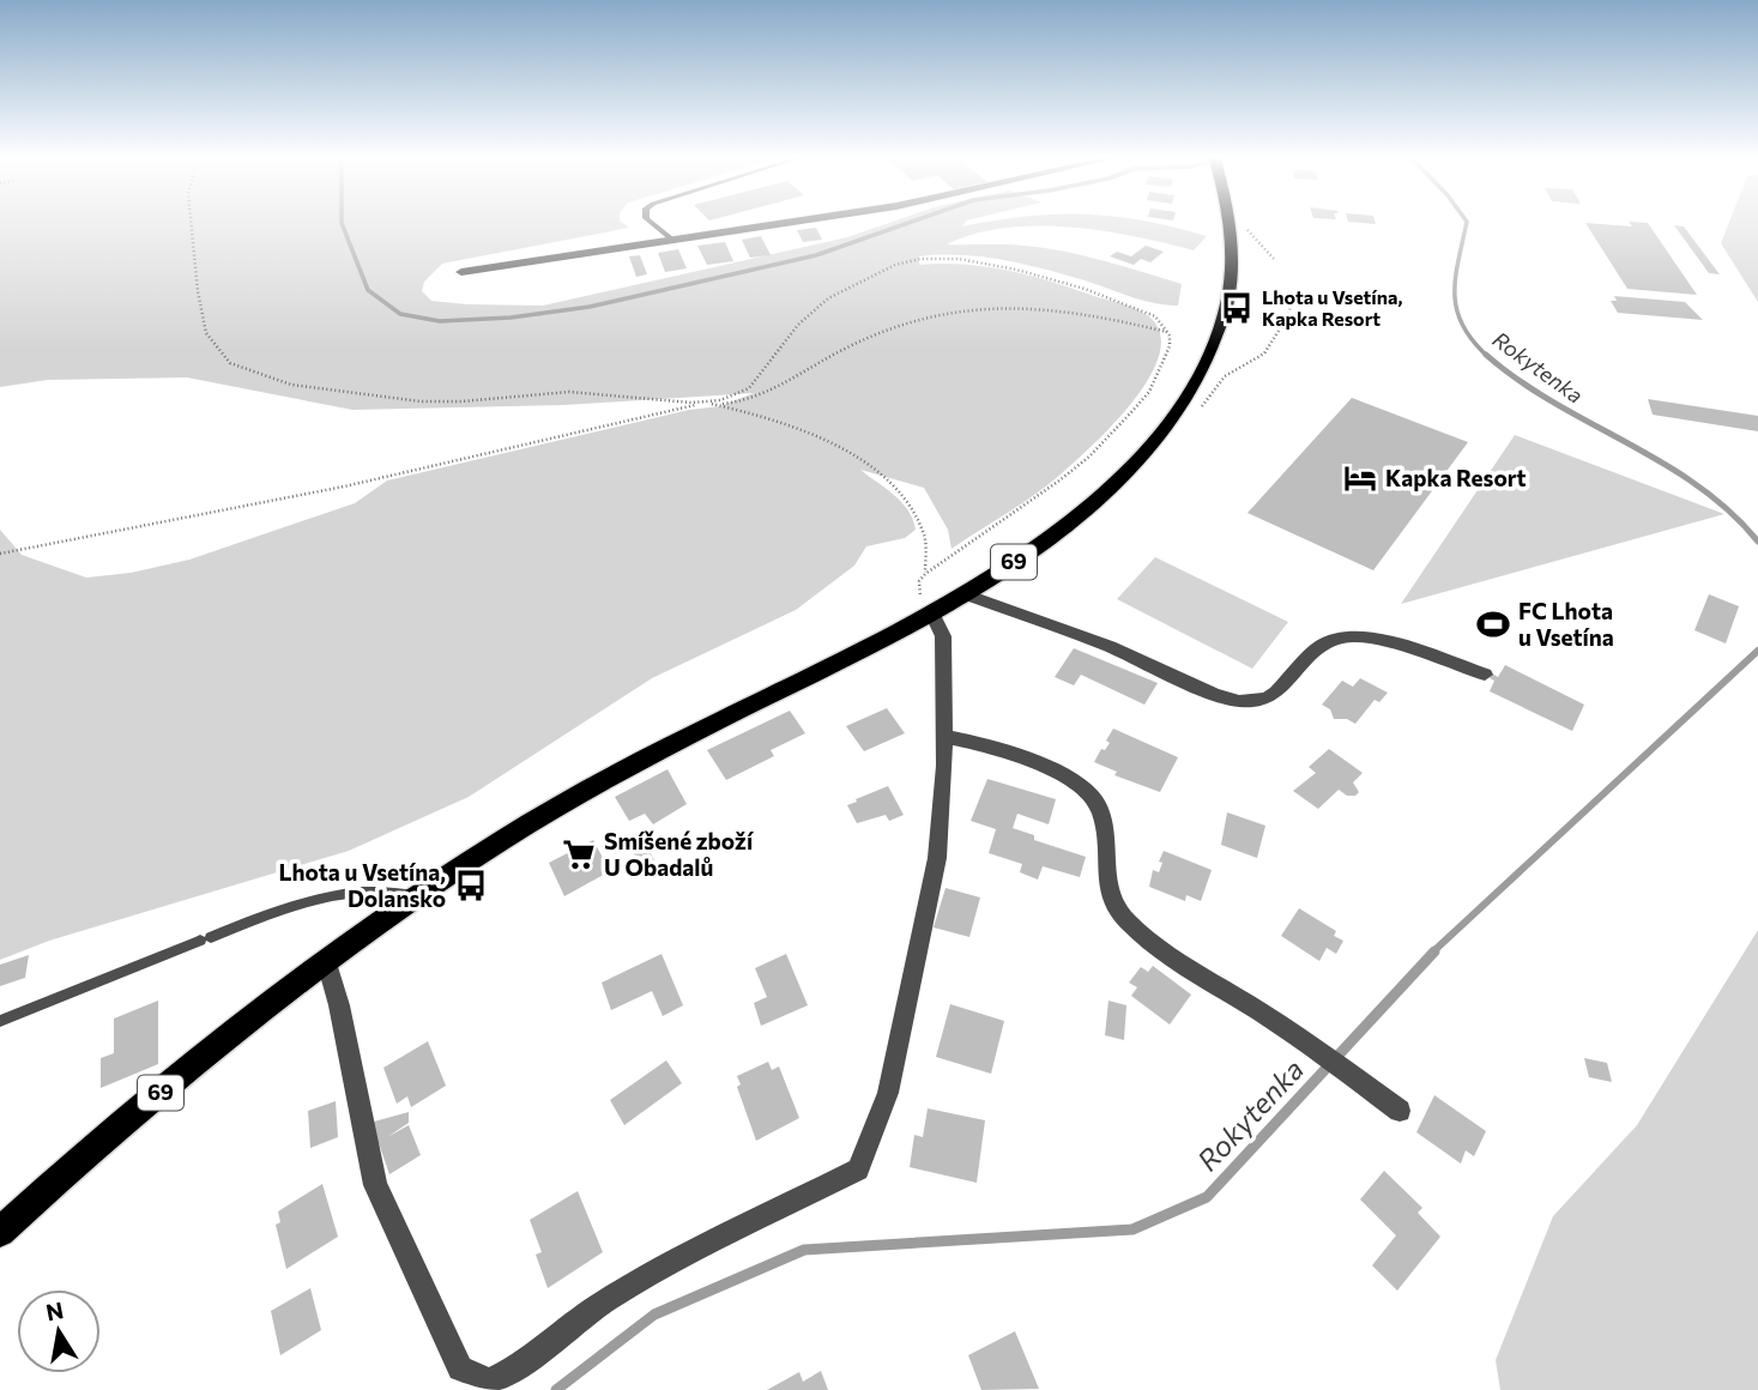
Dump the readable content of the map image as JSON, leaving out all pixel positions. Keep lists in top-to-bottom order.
{
  "streets": {
    "main road": ["69"]
  },
  "water": ["Rokytenka"],
  "places": {
    "bus stop": ["Lhota u Vsetína, Kapka Resort", "Lhota u Vsetína, Dolansko"],
    "hotel": ["Kapka Resort"],
    "sports": ["FC Lhota u Vsetína"],
    "supermarket": ["Smíšené zboží U Obadalů"]
  },
  "north": "top"
}
